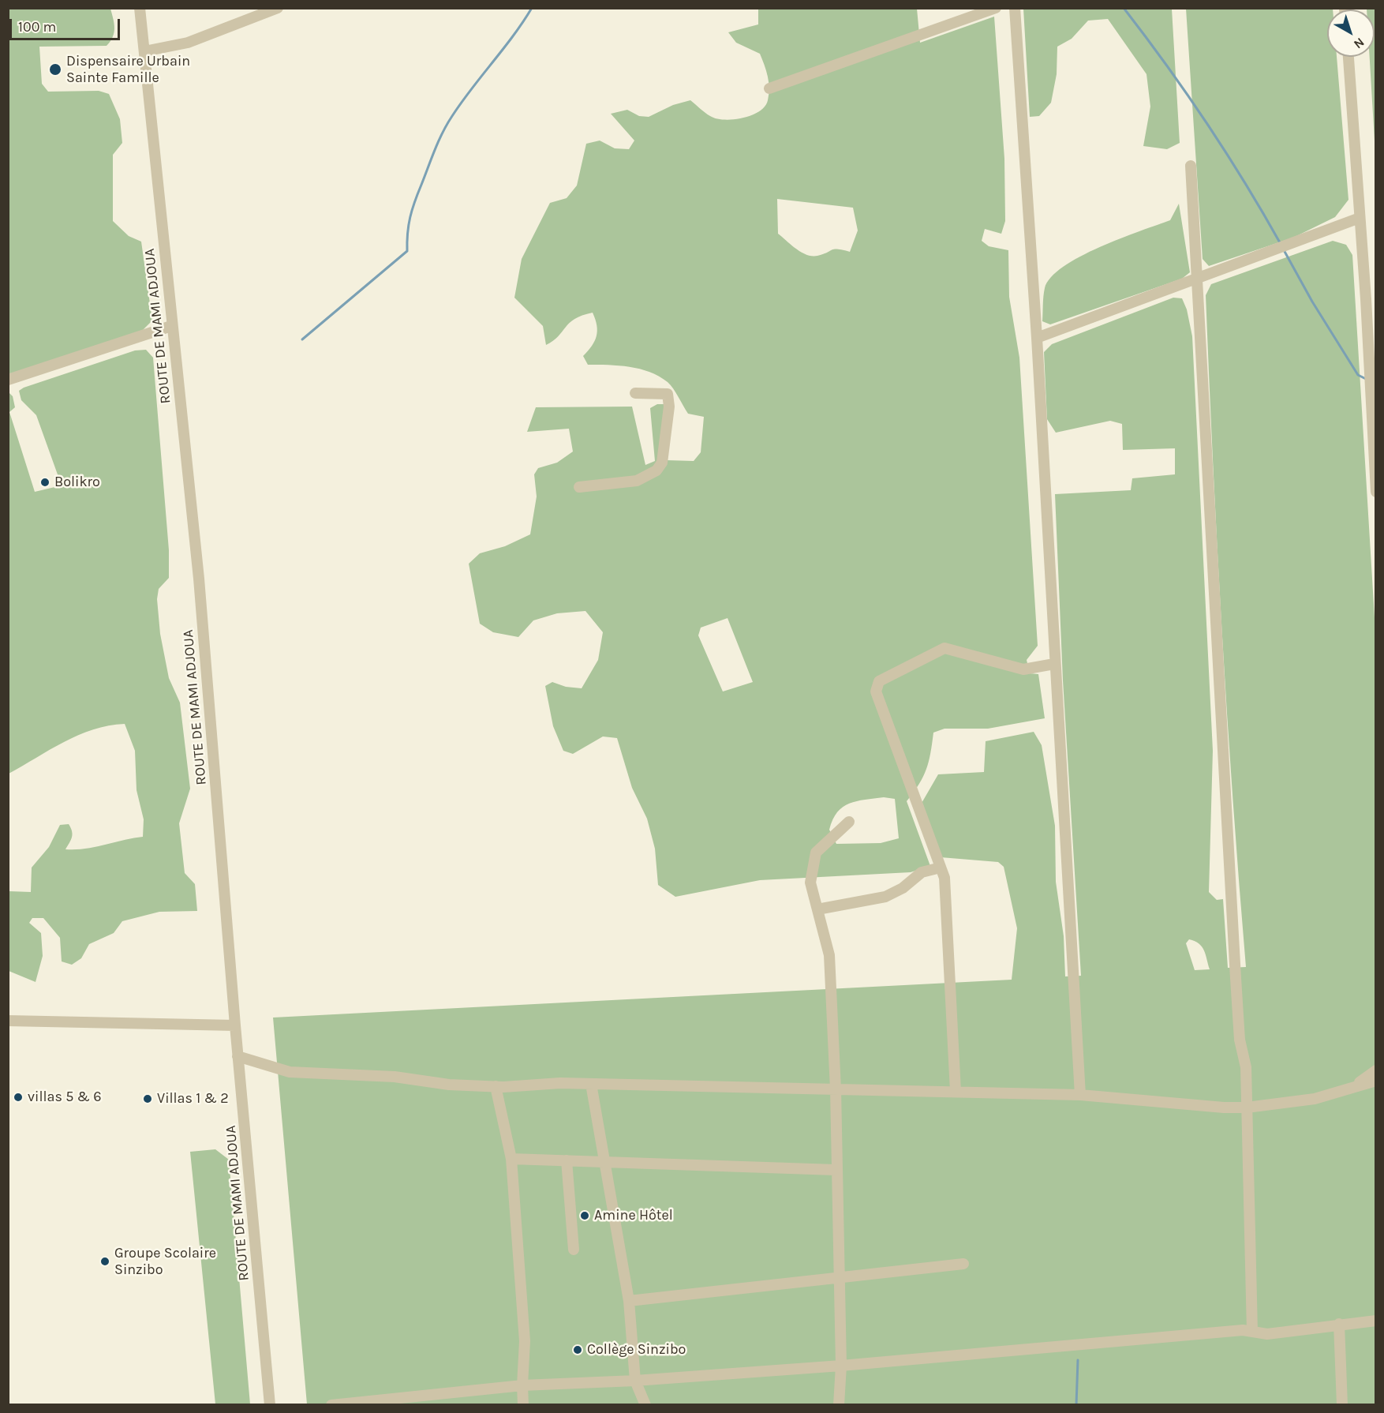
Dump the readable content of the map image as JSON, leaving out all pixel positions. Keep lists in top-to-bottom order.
{
  "streets": {
    "street": ["ROUTE DE MAMI ADJOUA"]
  },
  "places": [
    "Dispensaire Urbain Sainte Famille",
    "Bolikro",
    "villas 5 & 6",
    "Villas 1 & 2",
    "Amine Hôtel",
    "Groupe Scolaire Sinzibo",
    "Collège Sinzibo"
  ],
  "scale_bar": "100 m",
  "north": "bottom right"
}
